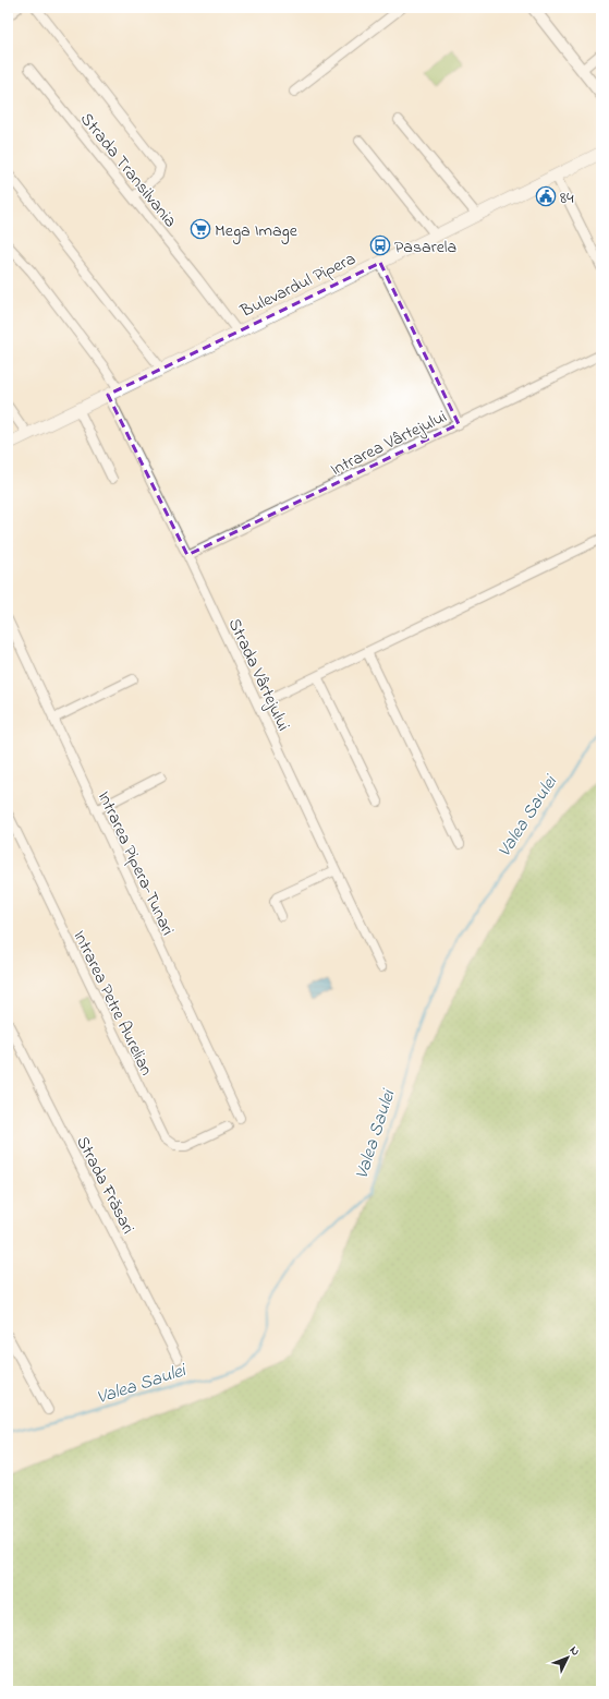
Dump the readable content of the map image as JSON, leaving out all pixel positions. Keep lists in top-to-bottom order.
{
  "streets": {
    "main road": ["Bulevardul Pipera"],
    "street": [
      "Strada Transilvania",
      "Intrarea Vârtejului",
      "Strada Vârtejului",
      "Intrarea Pipera-Tunari",
      "Intrarea Petre Aurelian",
      "Strada Frăsari"
    ]
  },
  "crossings": [
    ["Strada Transilvania", "Bulevardul Pipera"],
    ["Bulevardul Pipera", "Strada Vârtejului"],
    ["Intrarea Vârtejului", "Strada Vârtejului"]
  ],
  "water": ["Valea Saulei"],
  "places": {
    "public building": ["84"],
    "supermarket": ["Mega Image"],
    "bus stop": ["Pasarela"]
  },
  "north": "top right"
}
